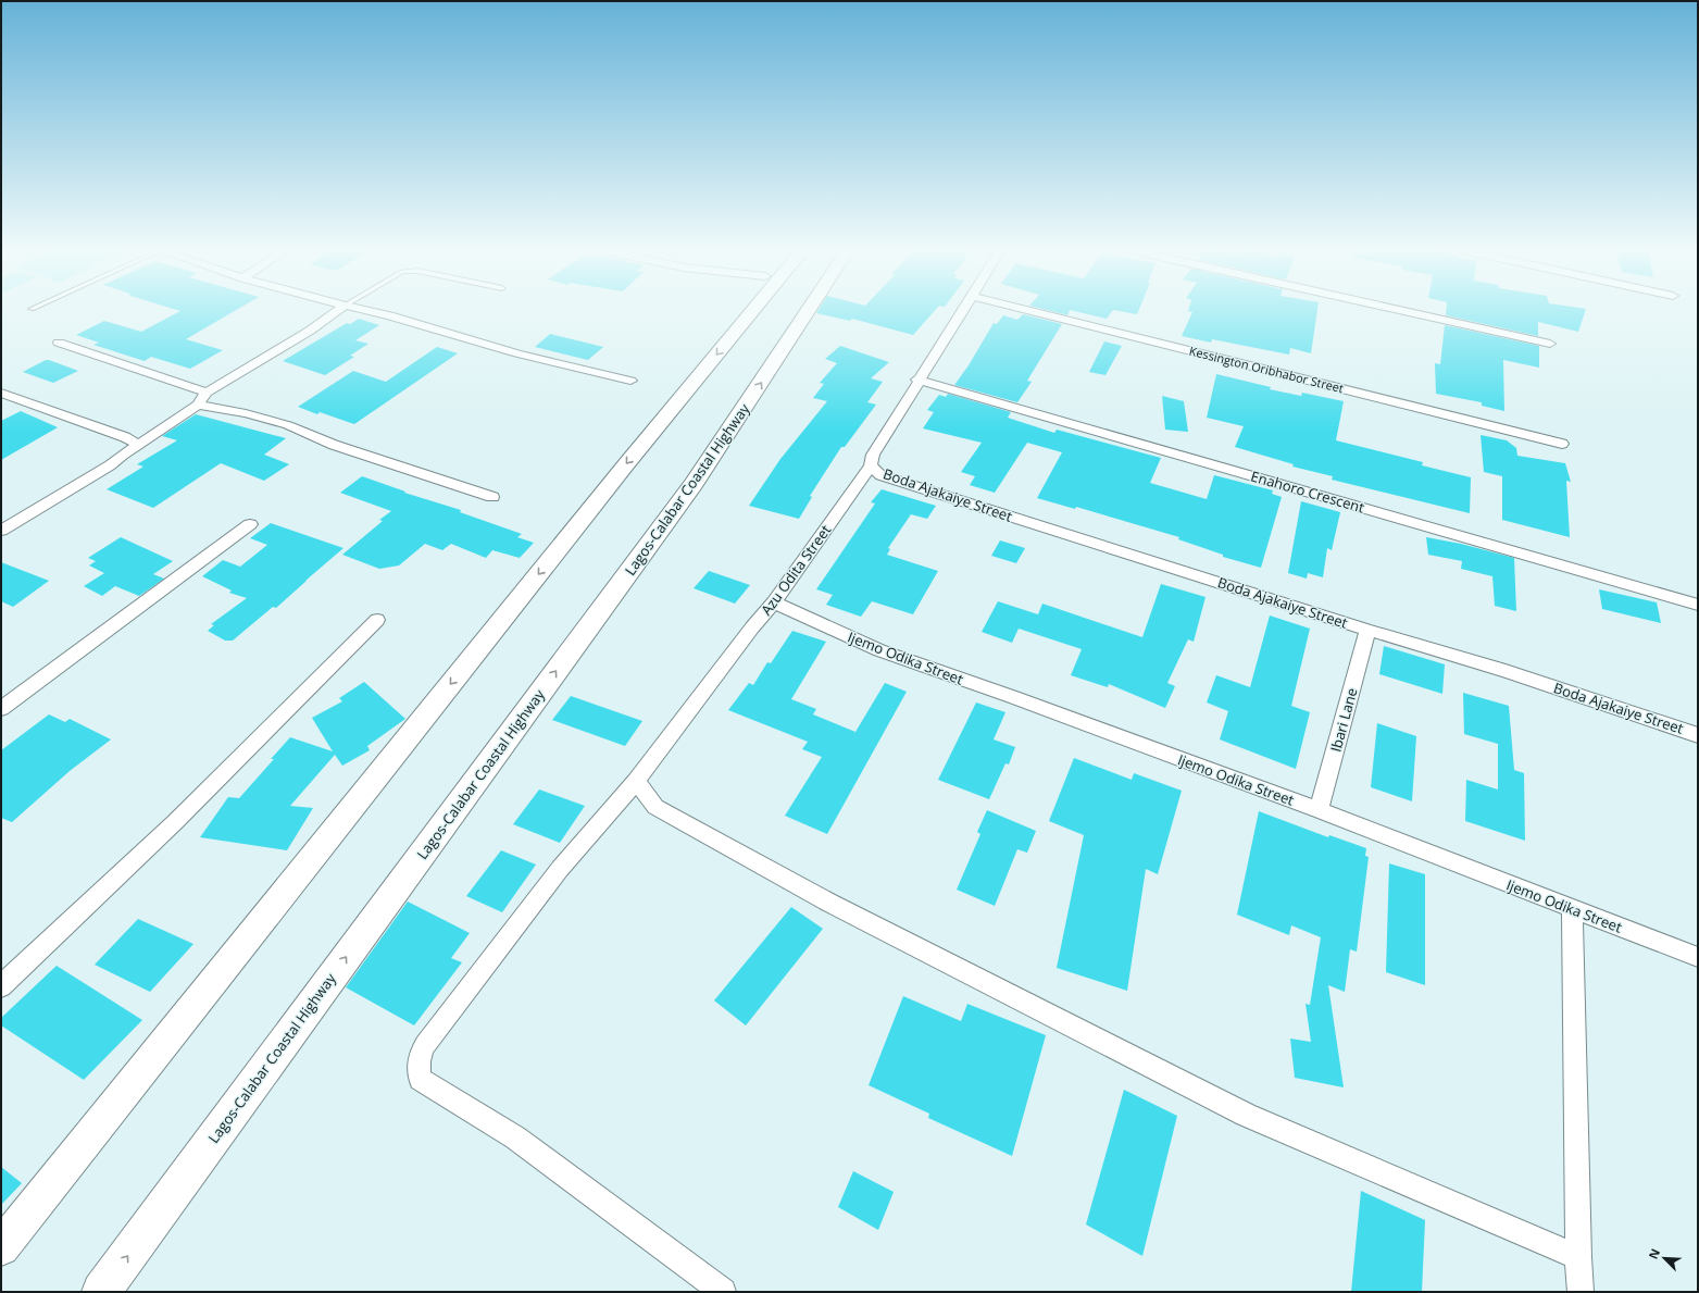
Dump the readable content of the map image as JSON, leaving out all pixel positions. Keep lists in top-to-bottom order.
{
  "streets": {
    "highway": ["Lagos-Calabar Coastal Highway"],
    "street": [
      "Kessington Oribhabor Street",
      "Enahoro Crescent",
      "Boda Ajakaiye Street",
      "Azu Odita Street",
      "Ijemo Odika Street",
      "Ibari Lane"
    ]
  },
  "crossings": [
    ["Enahoro Crescent", "Azu Odita Street"],
    ["Boda Ajakaiye Street", "Azu Odita Street"],
    ["Boda Ajakaiye Street", "Ibari Lane"],
    ["Azu Odita Street", "Ijemo Odika Street"],
    ["Ijemo Odika Street", "Ibari Lane"]
  ],
  "north": "top left"
}
